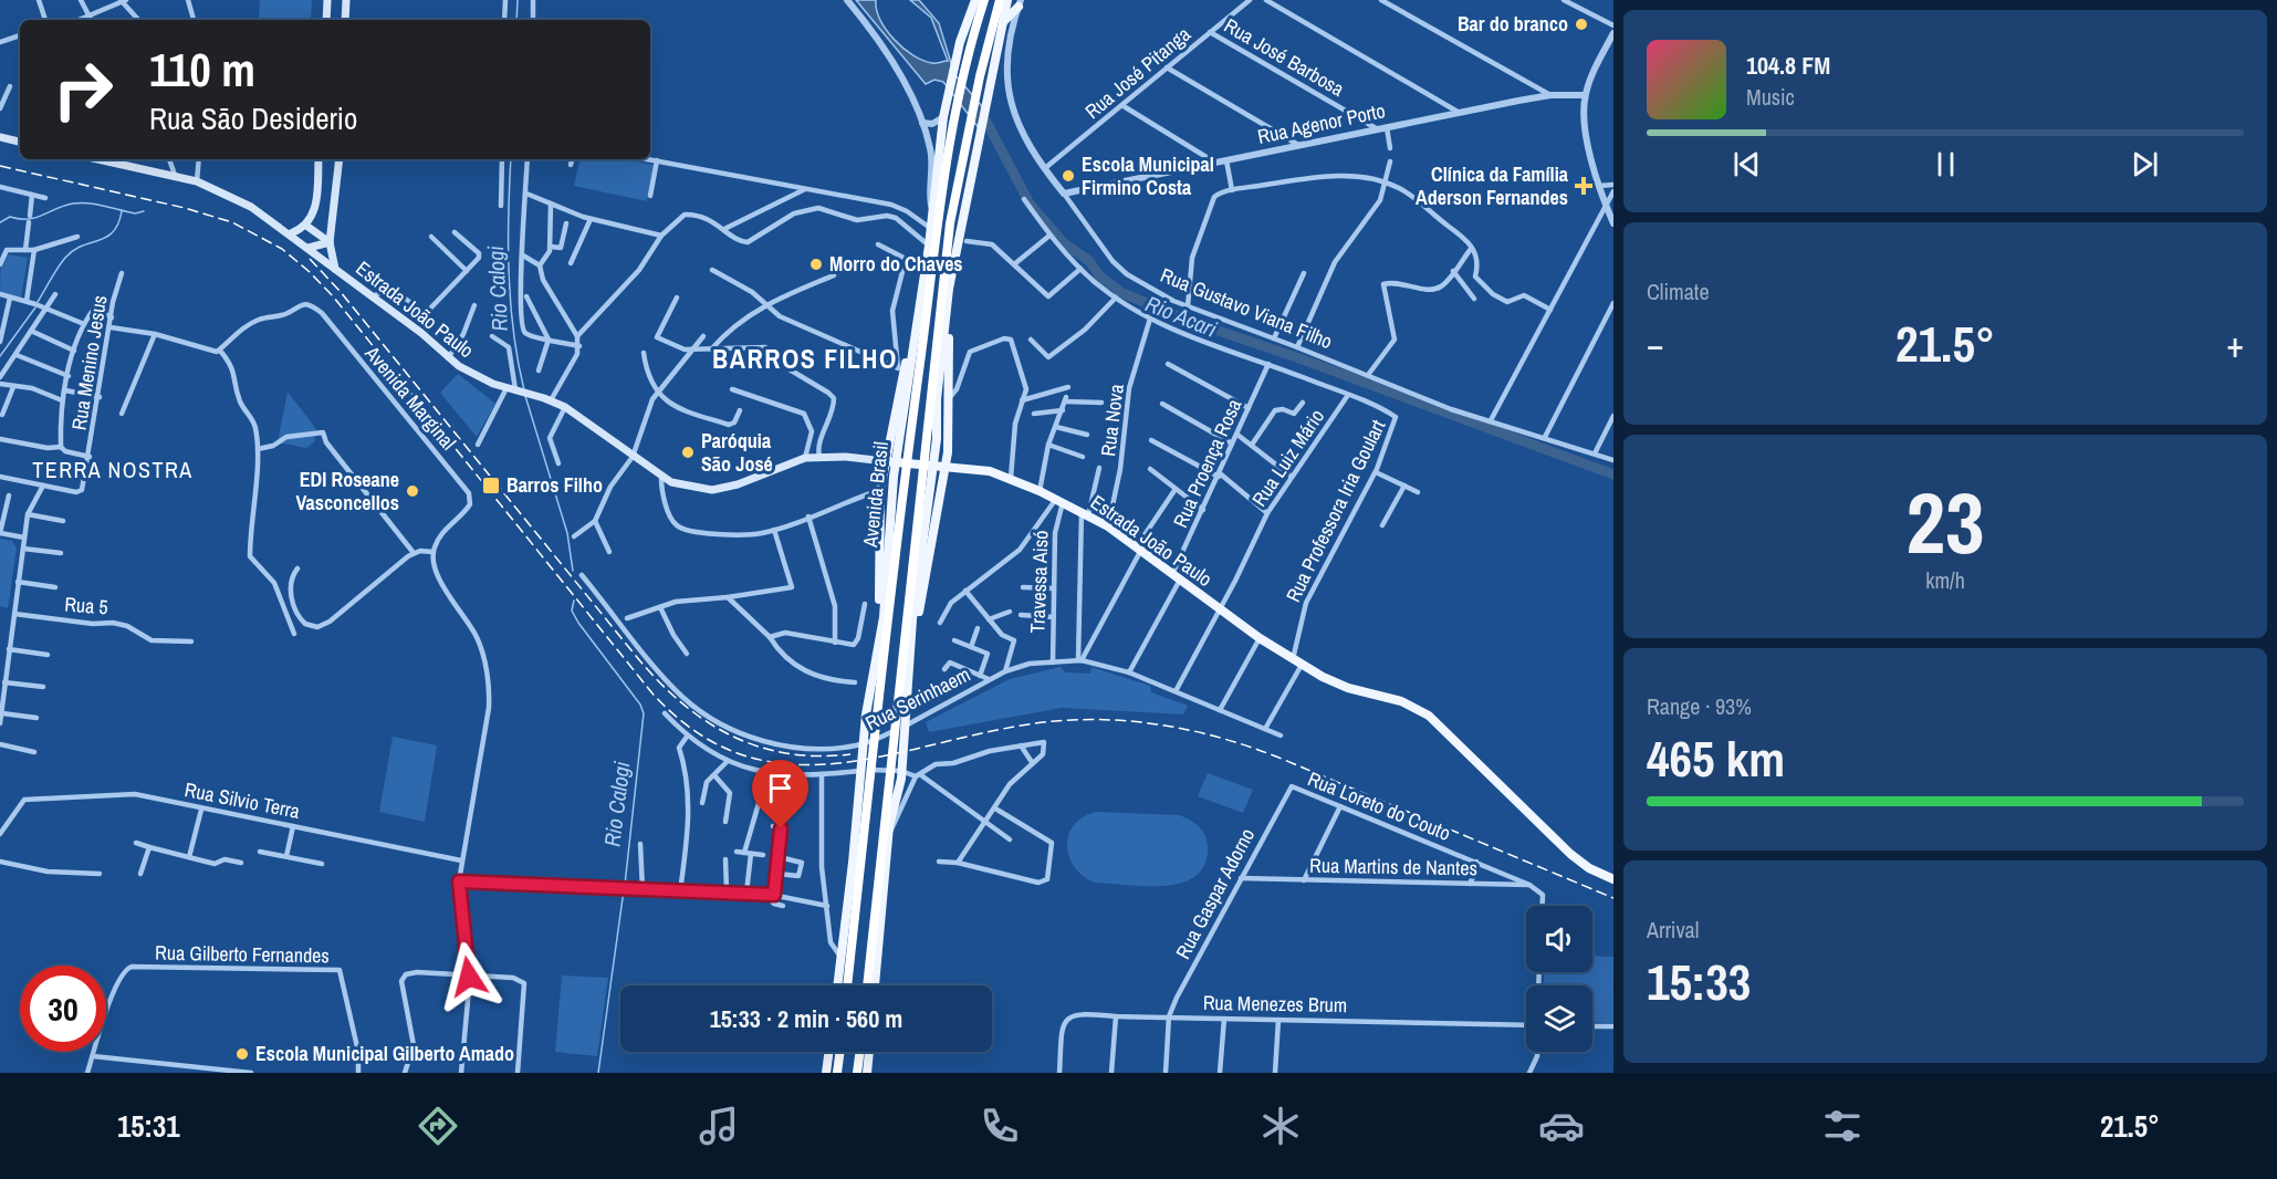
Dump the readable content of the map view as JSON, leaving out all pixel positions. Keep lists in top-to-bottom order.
{
  "streets": {
    "highway": ["Avenida Brasil"],
    "main road": ["Estrada João Paulo"],
    "street": [
      "Rua José Barbosa",
      "Rua José Pitanga",
      "Rua Agenor Porto",
      "Rua Gustavo Viana Filho",
      "Rua Menino Jesus",
      "Avenida Marginal",
      "Rua Nova",
      "Rua Luiz Mário",
      "Rua Proença Rosa",
      "Rua Professora Iria Goulart",
      "Travessa Aisó",
      "Rua 5",
      "Rua Serinhaem",
      "Rua Silvio Terra",
      "Rua Loreto do Couto",
      "Rua Martins de Nantes",
      "Rua Gaspar Adorno",
      "Rua Gilberto Fernandes",
      "Rua Menezes Brum"
    ]
  },
  "crossings": [
    ["Rua José Barbosa", "Rua José Pitanga"],
    ["Rua José Barbosa", "Rua Agenor Porto"],
    ["Rua José Pitanga", "Rua Gustavo Viana Filho"],
    ["Rua Agenor Porto", "Rua Gustavo Viana Filho"],
    ["Estrada João Paulo", "Rua Nova"],
    ["Estrada João Paulo", "Rua Luiz Mário"],
    ["Estrada João Paulo", "Rua Proença Rosa"],
    ["Estrada João Paulo", "Rua Professora Iria Goulart"],
    ["Estrada João Paulo", "Travessa Aisó"],
    ["Rua Luiz Mário", "Rua Professora Iria Goulart"],
    ["Rua Luiz Mário", "Rua Serinhaem"],
    ["Rua Professora Iria Goulart", "Rua Serinhaem"],
    ["Travessa Aisó", "Rua Serinhaem"],
    ["Rua Loreto do Couto", "Rua Martins de Nantes"],
    ["Rua Loreto do Couto", "Rua Gaspar Adorno"],
    ["Rua Martins de Nantes", "Rua Gaspar Adorno"],
    ["Rua Gaspar Adorno", "Rua Menezes Brum"]
  ],
  "districts": ["BARROS FILHO", "TERRA NOSTRA"],
  "water": ["Rio Calogi", "Rio Acari"],
  "places": {
    "other": [
      "Bar do branco",
      "Escola Municipal Firmino Costa",
      "Morro do Chaves",
      "Paróquia São José",
      "EDI Roseane Vasconcellos",
      "Escola Municipal Gilberto Amado"
    ],
    "health": ["Clínica da Família Aderson Fernandes"],
    "transit": ["Barros Filho"]
  },
  "page": {
    "turn": ["110 m", "Rua Sāo Desiderio"],
    "song": ["104.8 FM", "Music"],
    "tile": [
      "Climate",
      ["23", "km/h"],
      ["Range · 93%", "465 km"],
      ["Arrival", "15:33"]
    ],
    "heat": ["−", "21.5°", "+"],
    "limit": "30",
    "trip": "15:33 · 2 min · 560 m",
    "tabs": ["15:31", "21.5°"]
  }
}
